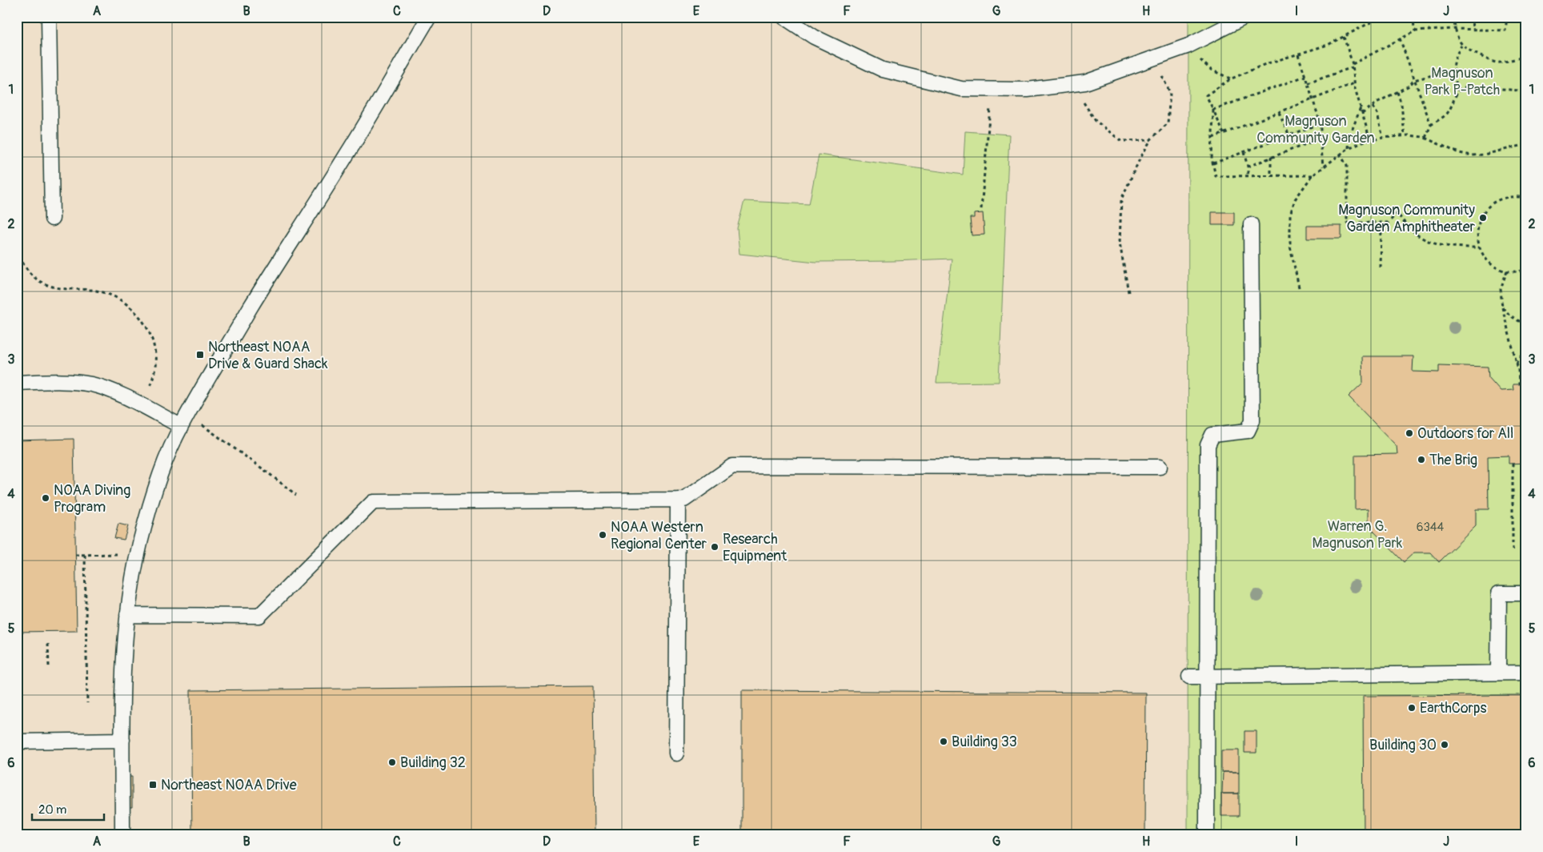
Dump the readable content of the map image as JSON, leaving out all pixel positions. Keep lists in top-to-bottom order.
{
  "parks": ["Magnuson Park P-Patch", "Magnuson Community Garden", "Warren G. Magnuson Park"],
  "places": {
    "other": [
      "Magnuson Community Garden Amphitheater",
      "Outdoors for All",
      "The Brig",
      "NOAA Diving Program",
      "NOAA Western Regional Center",
      "Research Equipment",
      "EarthCorps",
      "Building 33",
      "Building 30",
      "Building 32"
    ],
    "transit": ["Northeast NOAA Drive & Guard Shack", "Northeast NOAA Drive"]
  },
  "house_numbers": ["6344"],
  "scale_bar": "20 m",
  "grid": {
    "columns": [
      "A",
      "B",
      "C",
      "D",
      "E",
      "F",
      "G",
      "H",
      "I",
      "J"
    ],
    "rows": [
      "1",
      "2",
      "3",
      "4",
      "5",
      "6"
    ]
  }
}
